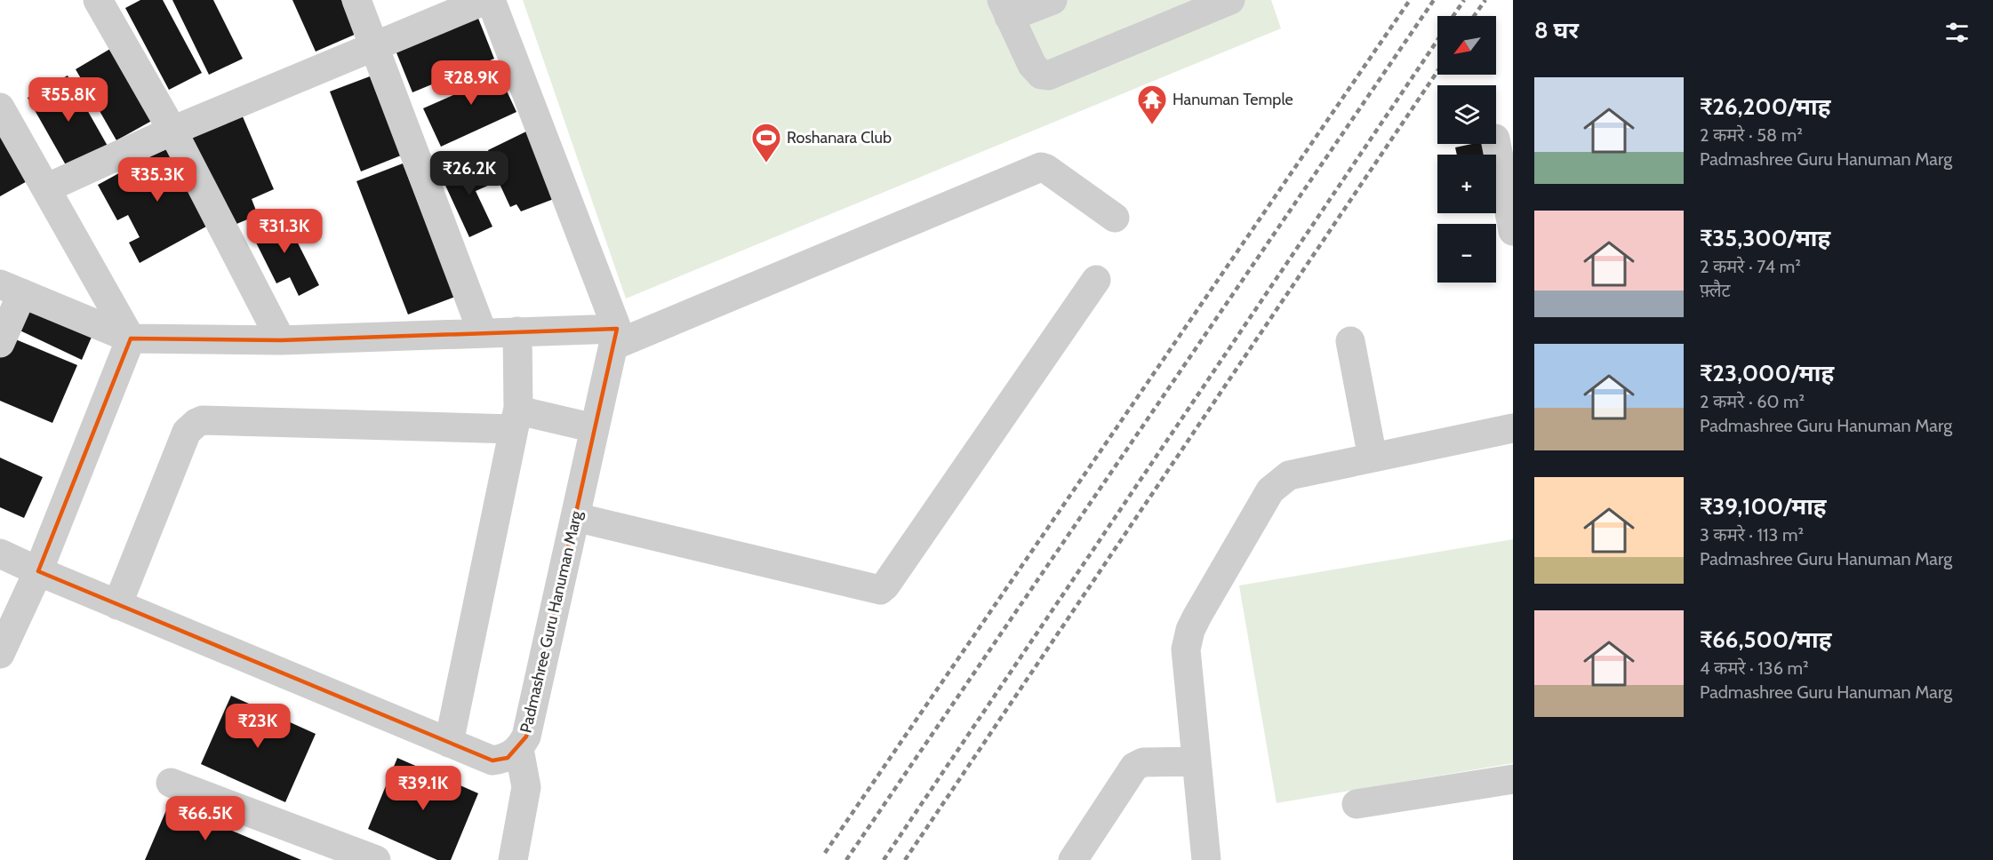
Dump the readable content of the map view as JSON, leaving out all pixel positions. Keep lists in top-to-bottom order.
{
  "streets": {
    "street": ["Padmashree Guru Hanuman Marg"]
  },
  "places": {
    "temple": ["Hanuman Temple"],
    "sports": ["Roshanara Club"]
  },
  "north": "bottom left",
  "page": {
    "heading": "8 घर",
    "map_buttons": ["+", "−"],
    "price": [
      "₹28.9K",
      "₹55.8K",
      "₹26.2K",
      "₹35.3K",
      "₹31.3K",
      "₹23K",
      "₹39.1K",
      "₹66.5K"
    ],
    "list": [
      {
        "name": "₹26,200/माह",
        "note": "2 कमरे · 58 m² · Padmashree Guru Hanuman Marg"
      },
      {
        "name": "₹35,300/माह",
        "note": "2 कमरे · 74 m² · फ़्लैट"
      },
      {
        "name": "₹23,000/माह",
        "note": "2 कमरे · 60 m² · Padmashree Guru Hanuman Marg"
      },
      {
        "name": "₹39,100/माह",
        "note": "3 कमरे · 113 m² · Padmashree Guru Hanuman Marg"
      },
      {
        "name": "₹66,500/माह",
        "note": "4 कमरे · 136 m² · Padmashree Guru Hanuman Marg"
      }
    ]
  }
}
